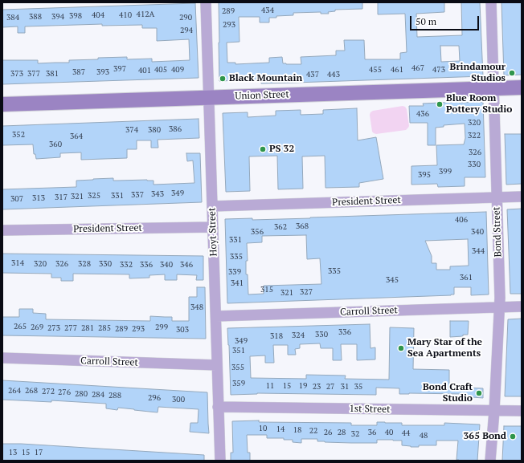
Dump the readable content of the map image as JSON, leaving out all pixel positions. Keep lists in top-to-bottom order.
{
  "streets": {
    "street": [
      "Union Street",
      "President Street",
      "Hoyt Street",
      "Bond Street",
      "Carroll Street",
      "1st Street"
    ]
  },
  "crossings": [
    ["Union Street", "Hoyt Street"],
    ["Union Street", "Bond Street"],
    ["President Street", "Hoyt Street"],
    ["President Street", "Bond Street"],
    ["Hoyt Street", "Carroll Street"],
    ["Hoyt Street", "1st Street"],
    ["Bond Street", "Carroll Street"],
    ["Bond Street", "1st Street"]
  ],
  "places": [
    "Brindamour Studios",
    "Black Mountain",
    "Blue Room Pottery Studio",
    "PS 32",
    "Mary Star of the Sea Apartments",
    "Bond Craft Studio",
    "365 Bond"
  ],
  "house_numbers": [
    "434",
    "289",
    "412A",
    "404",
    "410",
    "398",
    "388",
    "394",
    "384",
    "290",
    "293",
    "294",
    "467",
    "397",
    "405",
    "409",
    "455",
    "461",
    "473",
    "401",
    "387",
    "393",
    "373",
    "377",
    "381",
    "437",
    "443",
    "436",
    "320",
    "386",
    "374",
    "380",
    "352",
    "322",
    "364",
    "360",
    "326",
    "330",
    "399",
    "395",
    "349",
    "343",
    "337",
    "325",
    "331",
    "321",
    "317",
    "313",
    "307",
    "406",
    "368",
    "362",
    "356",
    "340",
    "331",
    "344",
    "335",
    "314",
    "320",
    "326",
    "328",
    "330",
    "332",
    "336",
    "340",
    "346",
    "335",
    "339",
    "361",
    "345",
    "341",
    "315",
    "327",
    "321",
    "348",
    "265",
    "269",
    "299",
    "273",
    "277",
    "281",
    "285",
    "289",
    "293",
    "303",
    "336",
    "330",
    "324",
    "318",
    "349",
    "351",
    "355",
    "359",
    "11",
    "15",
    "19",
    "23",
    "27",
    "31",
    "35",
    "264",
    "268",
    "272",
    "276",
    "280",
    "284",
    "288",
    "296",
    "300",
    "10",
    "14",
    "18",
    "22",
    "26",
    "28",
    "36",
    "40",
    "44",
    "32",
    "48",
    "13",
    "15",
    "17"
  ],
  "scale_bar": "50 m"
}
